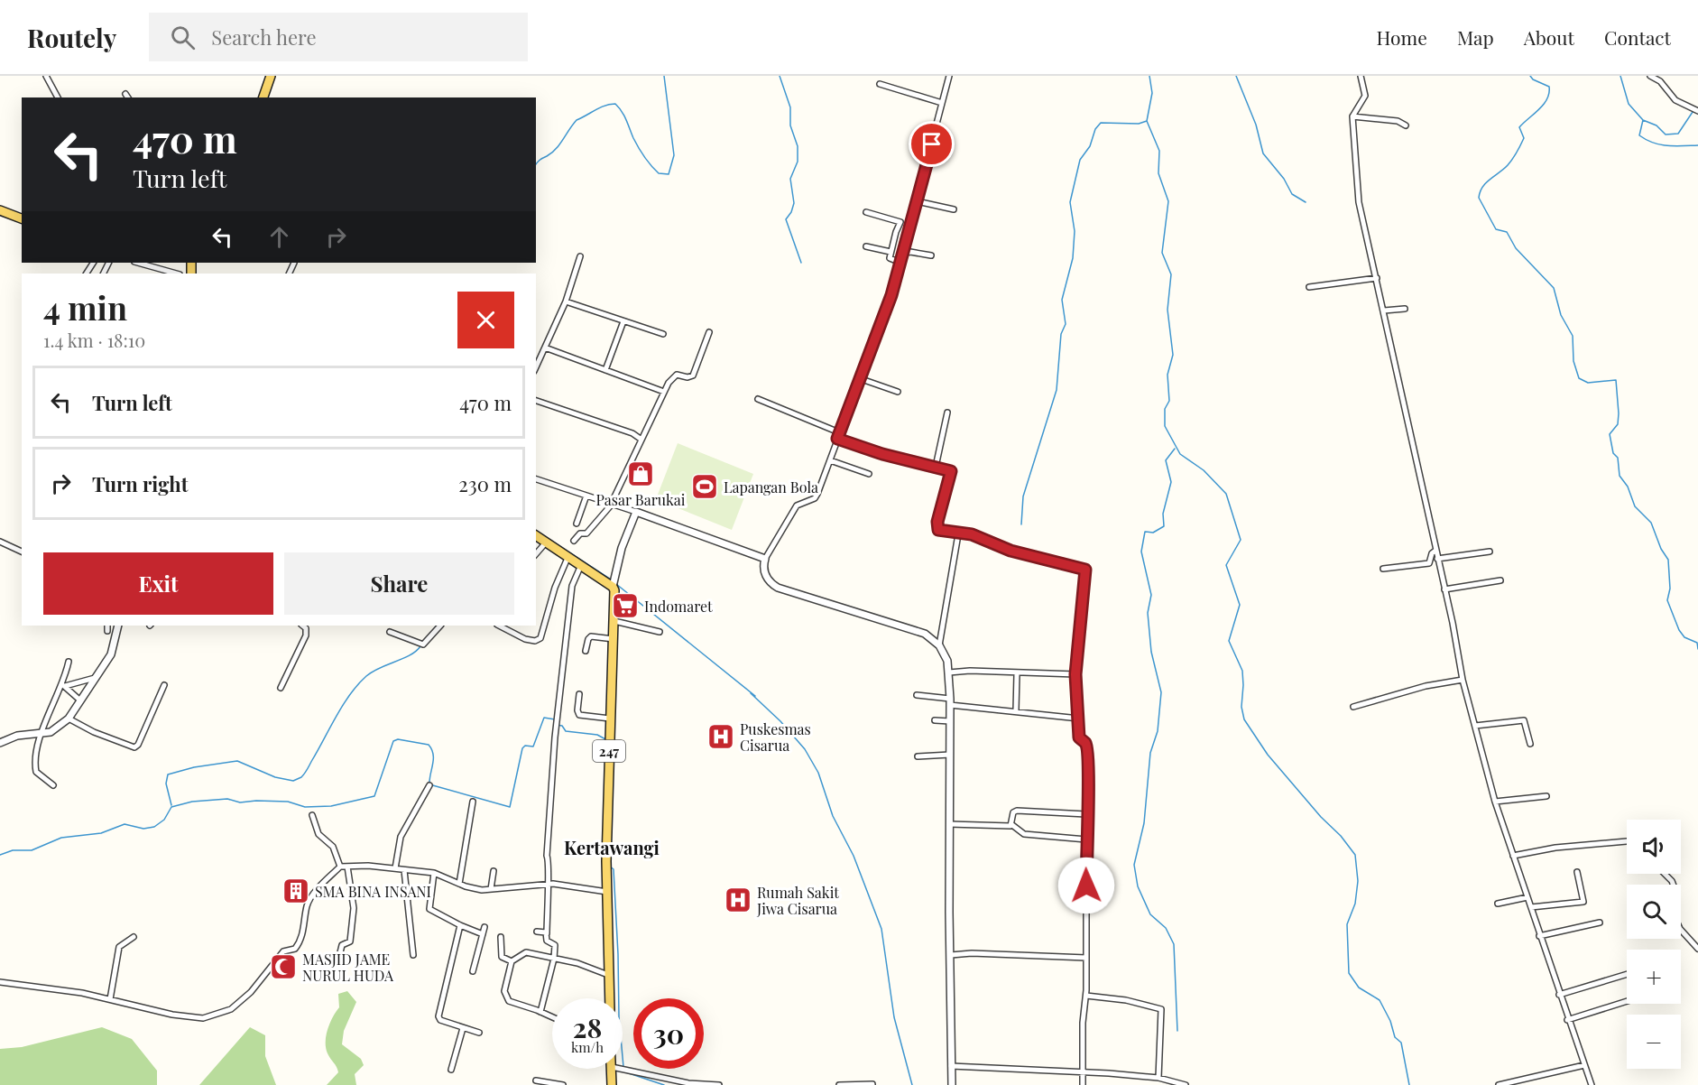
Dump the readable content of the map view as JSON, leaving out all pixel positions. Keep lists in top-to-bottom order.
{
  "streets": {
    "main road": ["247"]
  },
  "districts": ["Kertawangi"],
  "places": {
    "shop": ["Pasar Barukai"],
    "sports": ["Lapangan Bola"],
    "supermarket": ["Indomaret"],
    "hospital": ["Puskesmas Cisarua", "Rumah Sakit Jiwa Cisarua"],
    "building": ["SMA BINA INSANI"],
    "mosque": ["MASJID JAME NURUL HUDA"]
  },
  "page": {
    "header": "Routely",
    "search": "Search here",
    "nav": [
      "Home",
      "Map",
      "About",
      "Contact"
    ],
    "turn": ["470 m", "Turn left"],
    "heading": ["4 min", "1.4 km · 18:10"],
    "list": [
      {
        "name": "Turn left",
        "value": "470 m"
      },
      {
        "name": "Turn right",
        "value": "230 m"
      }
    ],
    "buttons": ["Exit", "Share"],
    "map_buttons": ["+", "−"],
    "speed": "28 km/h",
    "limit": "30"
  }
}
